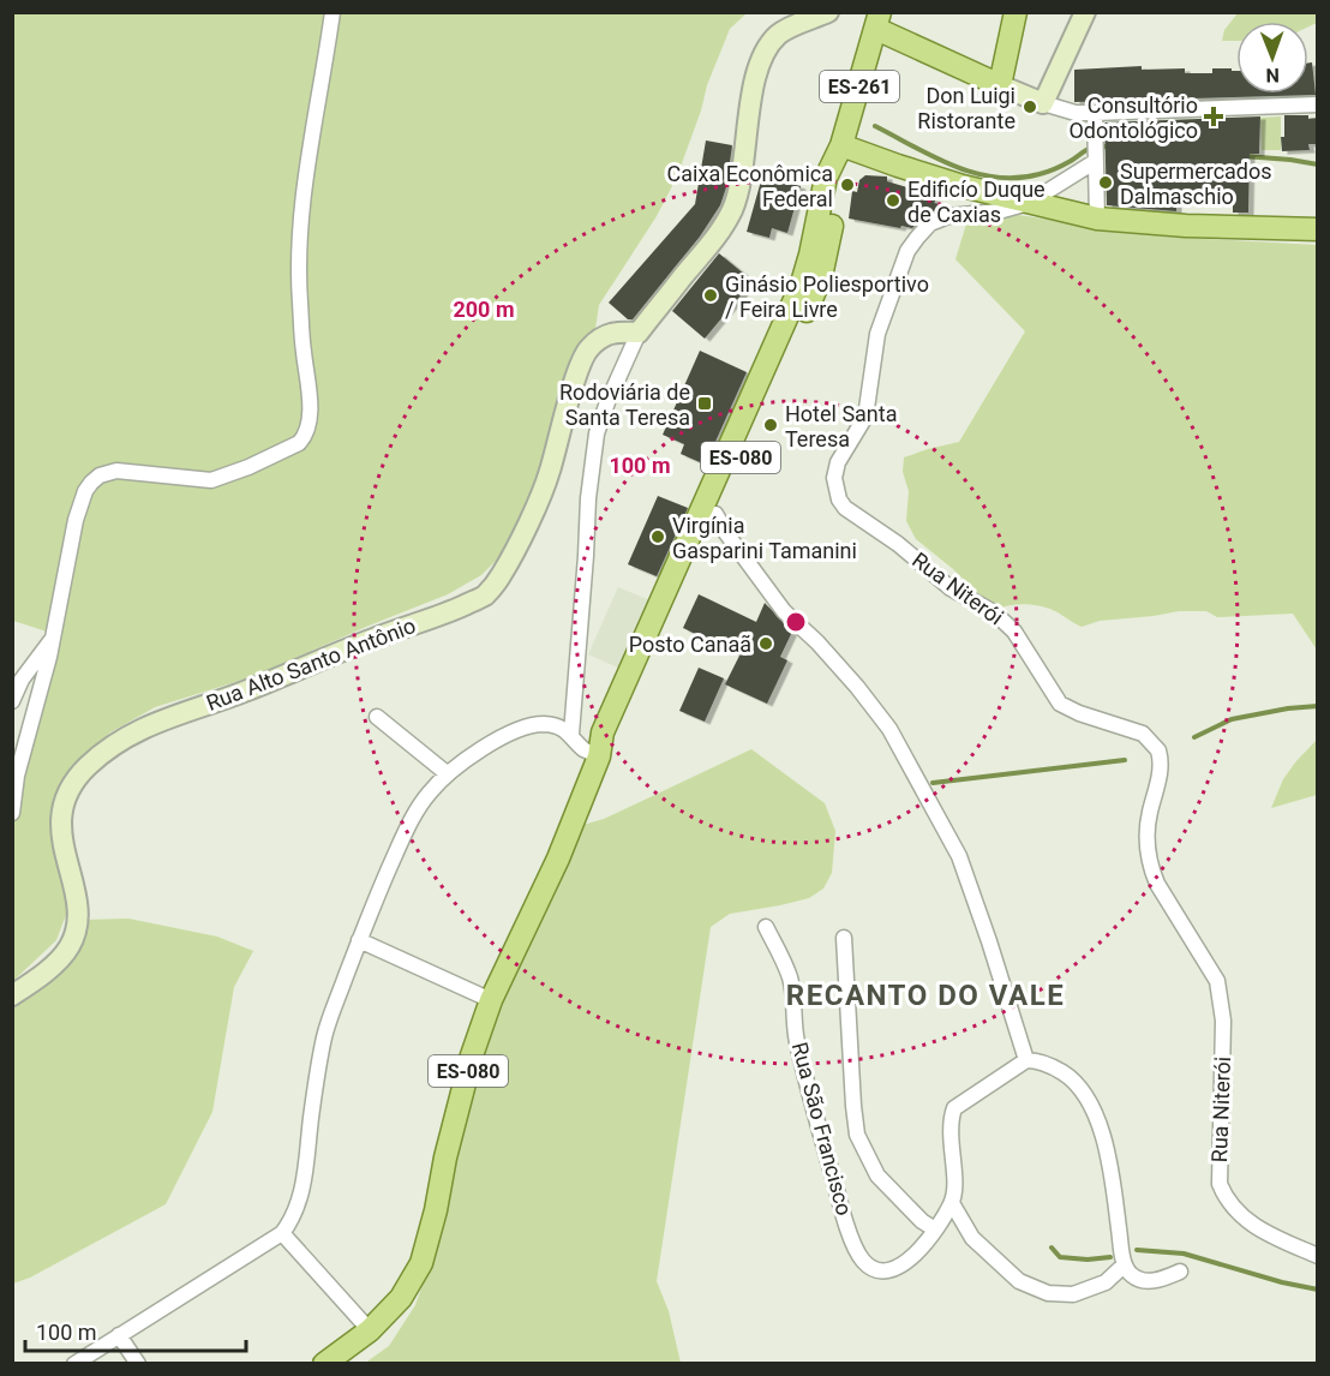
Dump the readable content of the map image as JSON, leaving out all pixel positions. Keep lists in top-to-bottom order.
{
  "streets": {
    "main road": ["ES-261", "ES-080"],
    "street": ["Rua Niterói", "Rua Alto Santo Antônio", "Rua São Francisco"]
  },
  "crossings": [
    ["ES-261", "ES-080"]
  ],
  "districts": ["RECANTO DO VALE"],
  "places": {
    "other": [
      "Don Luigi Ristorante",
      "Supermercados Dalmaschio",
      "Caixa Econômica Federal",
      "Edificío Duque de Caxias",
      "Ginásio Poliesportivo / Feira Livre",
      "Hotel Santa Teresa",
      "Virgínia Gasparini Tamanini",
      "Posto Canaã"
    ],
    "health": ["Consultório Odontológico"],
    "transit": ["Rodoviária de Santa Teresa"]
  },
  "scale_bar": "100 m",
  "north": "bottom",
  "rings": ["200 m", "100 m"]
}
